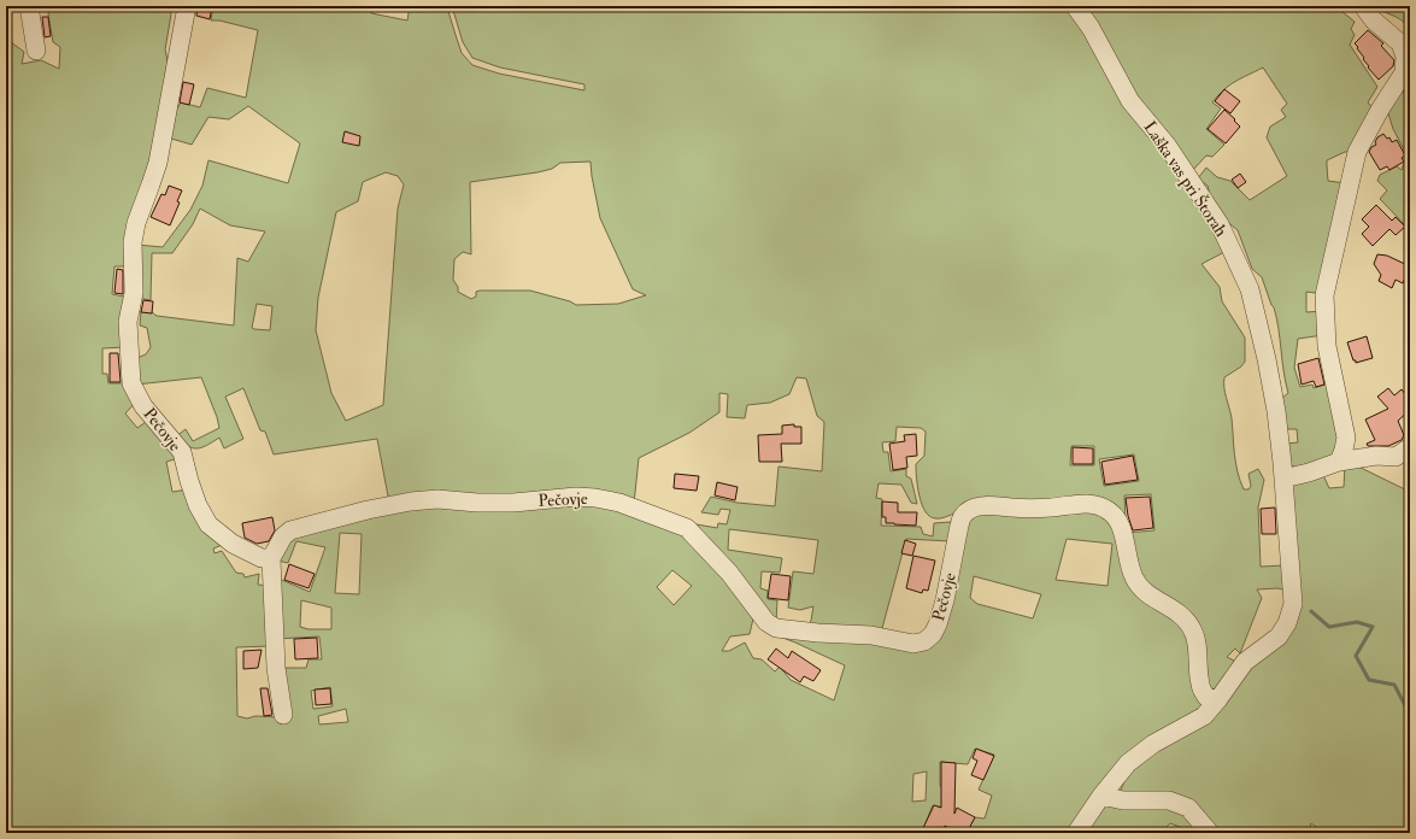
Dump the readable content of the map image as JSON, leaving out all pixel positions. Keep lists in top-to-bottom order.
{
  "streets": {
    "street": ["Laška vas pri Štorah", "Pečovje"]
  }
}
